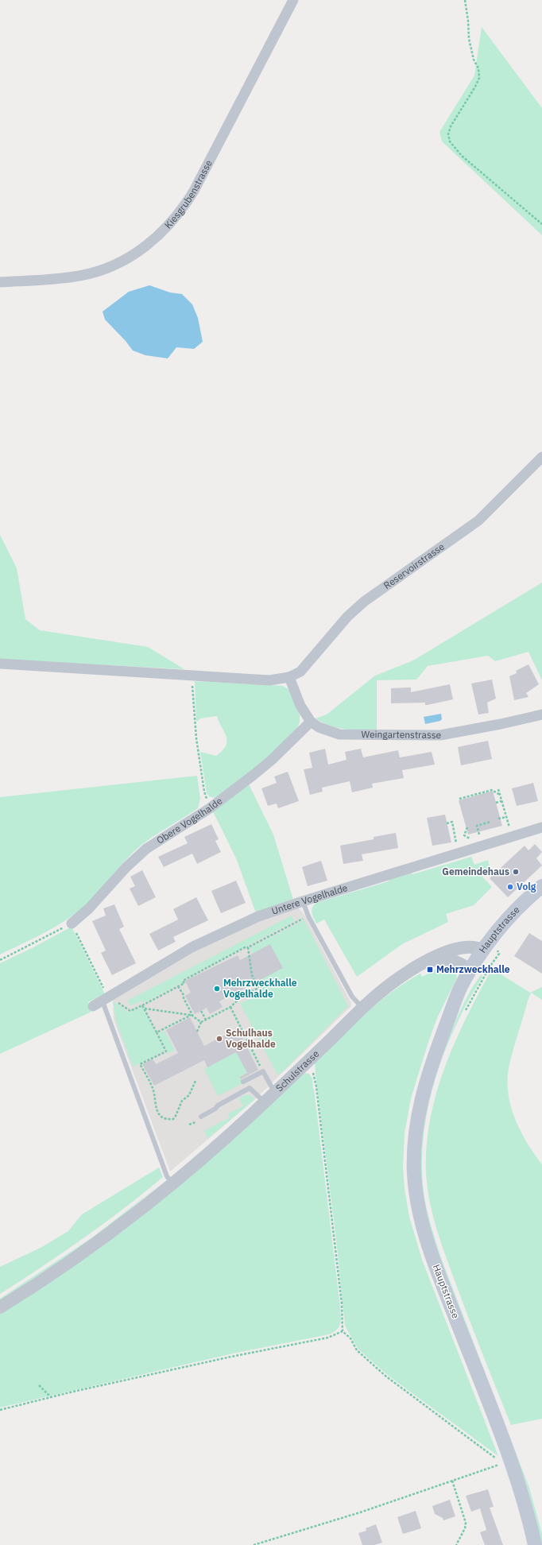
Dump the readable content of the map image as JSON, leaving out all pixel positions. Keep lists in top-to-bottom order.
{
  "streets": {
    "main road": ["Hauptstrasse"],
    "street": [
      "Kiesgrubenstrasse",
      "Reservoirstrasse",
      "Weingartenstrasse",
      "Obere Vogelhalde",
      "Untere Vogelhalde",
      "Schulstrasse"
    ]
  },
  "crossings": [
    ["Reservoirstrasse", "Weingartenstrasse"],
    ["Weingartenstrasse", "Obere Vogelhalde"],
    ["Hauptstrasse", "Schulstrasse"]
  ],
  "places": {
    "other": [
      "Gemeindehaus",
      "Volg",
      "Mehrzweckhalle Vogelhalde",
      "Schulhaus Vogelhalde"
    ],
    "transit": ["Mehrzweckhalle"]
  }
}
